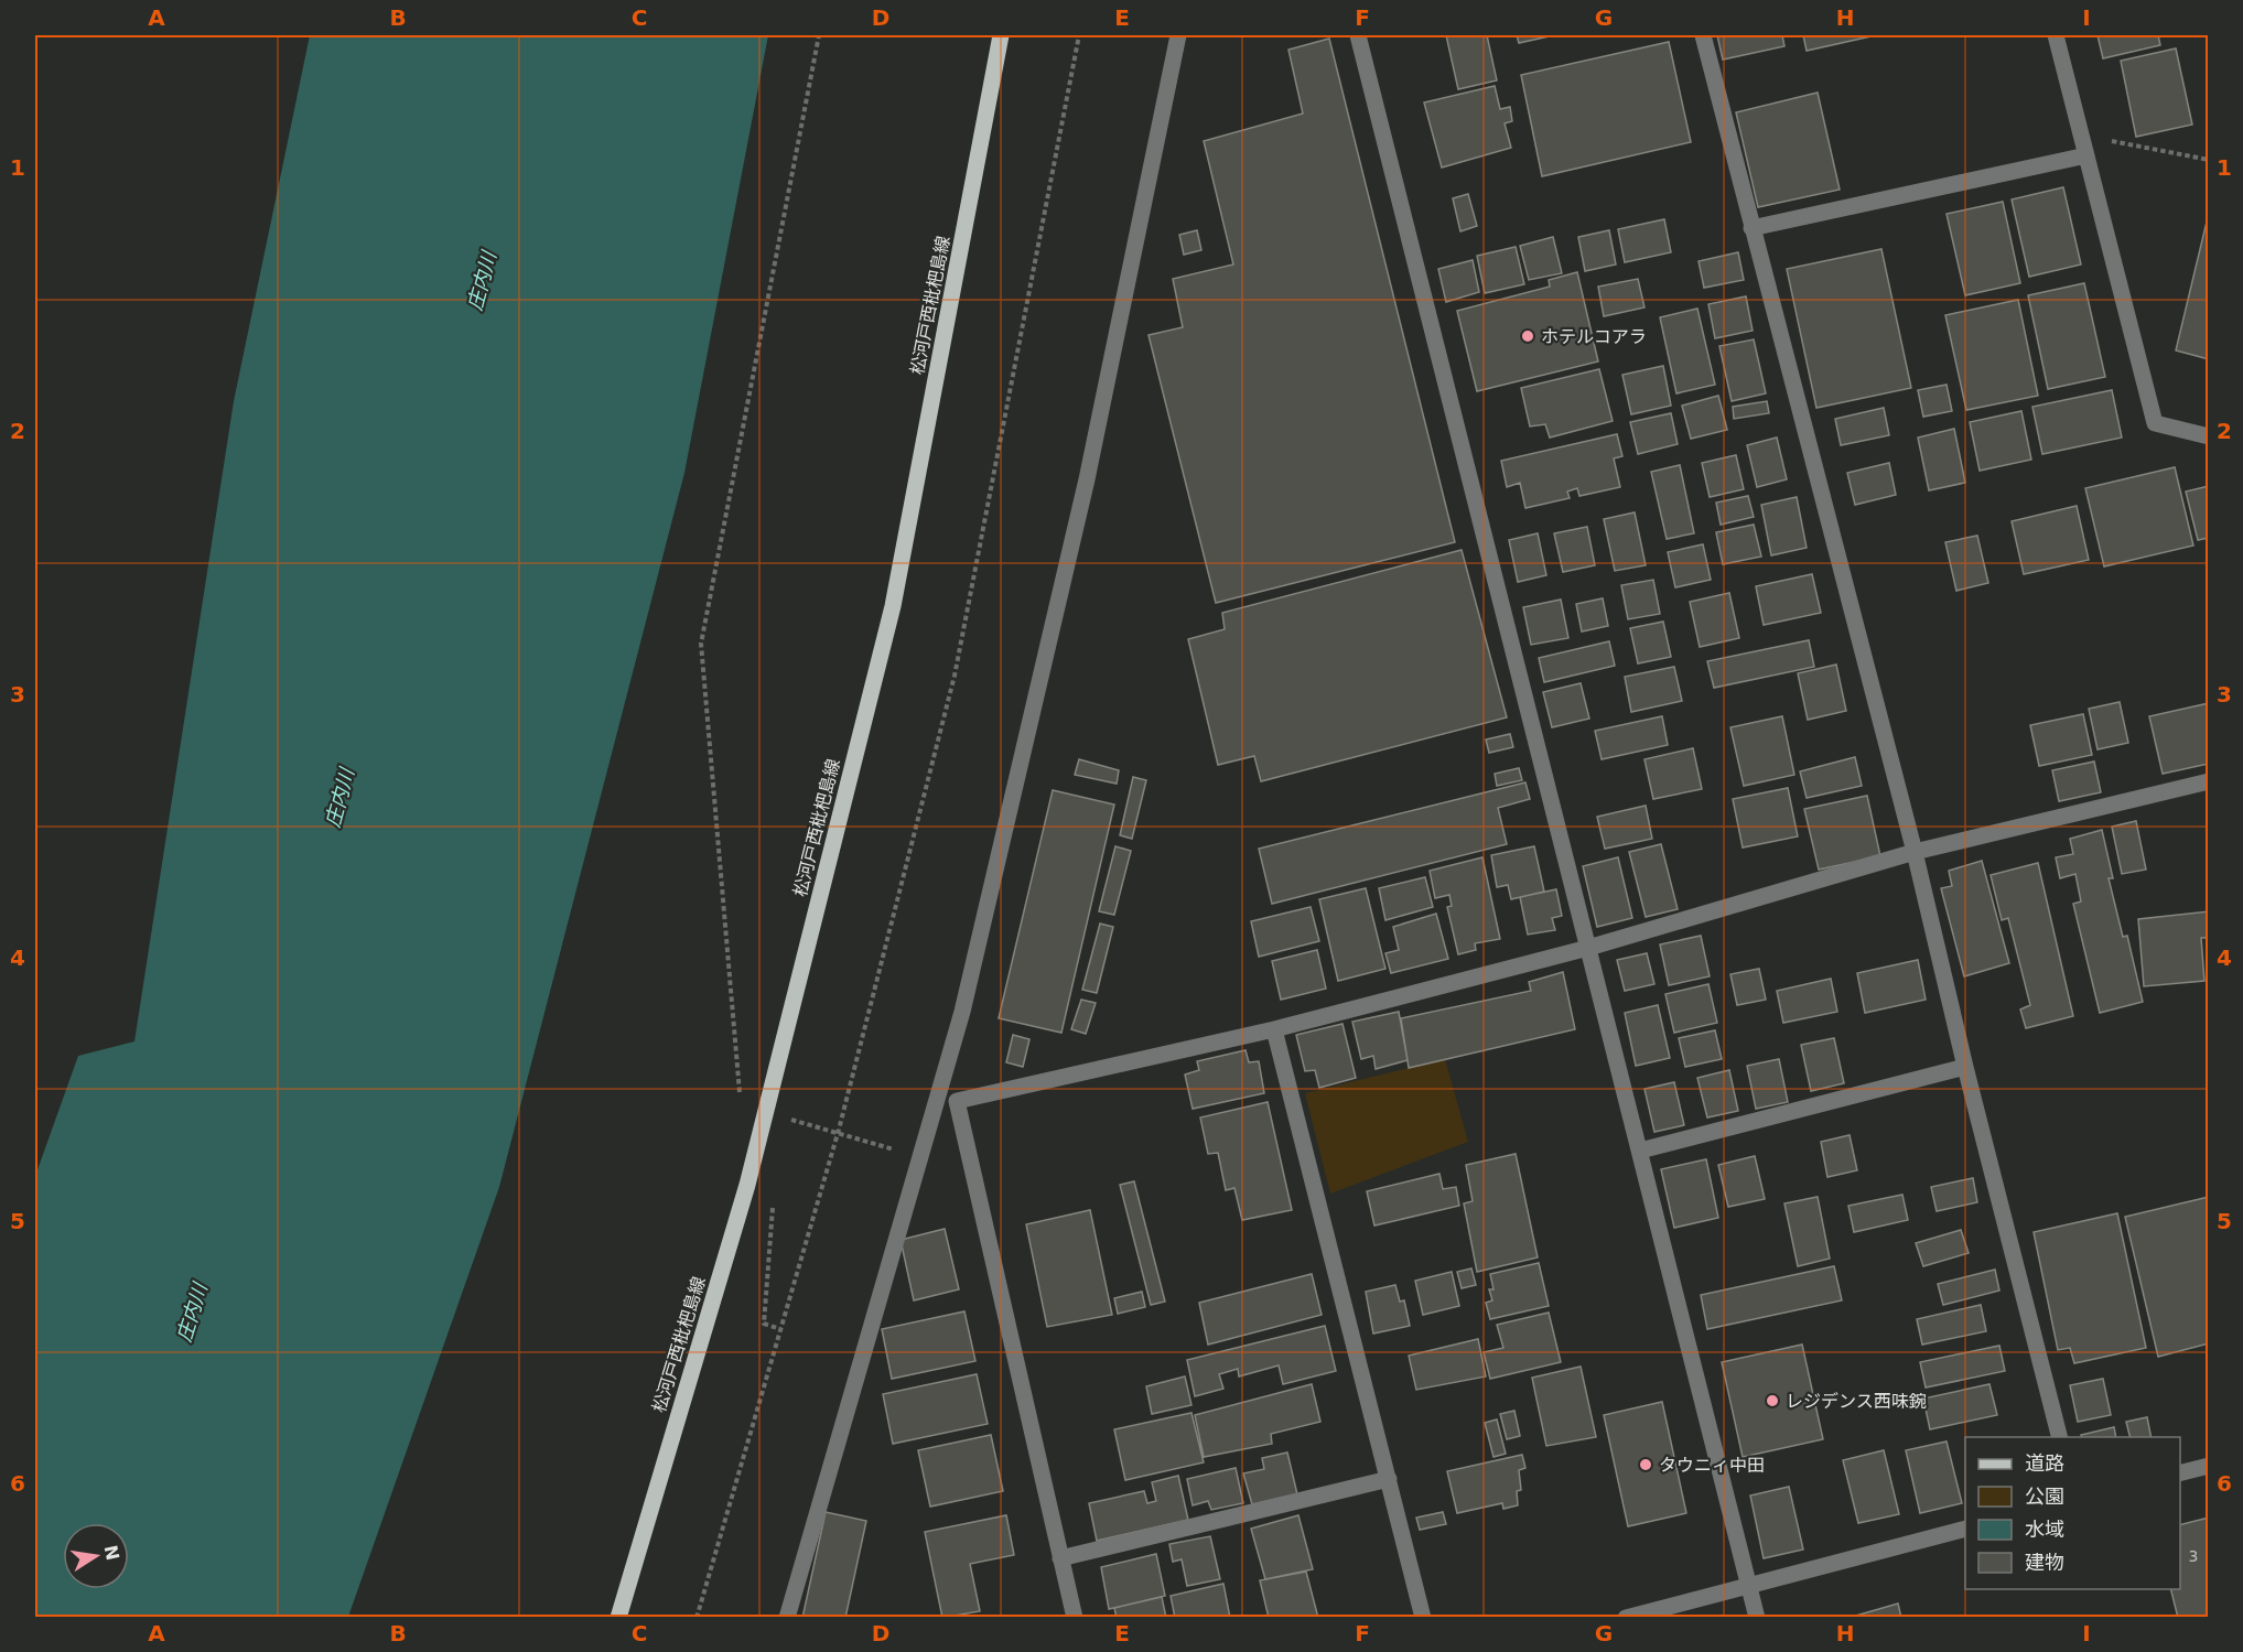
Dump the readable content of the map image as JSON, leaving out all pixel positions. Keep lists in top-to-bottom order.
{
  "streets": {
    "main road": ["松河戸西枇杷島線"]
  },
  "water": ["庄内川"],
  "places": ["ホテルコアラ", "レジデンス西味鋺", "タウニィ中田"],
  "house_numbers": ["3"],
  "legend": [
    "道路",
    "公園",
    "水域",
    "建物"
  ],
  "north": "right",
  "grid": {
    "columns": [
      "A",
      "B",
      "C",
      "D",
      "E",
      "F",
      "G",
      "H",
      "I"
    ],
    "rows": [
      "1",
      "2",
      "3",
      "4",
      "5",
      "6"
    ]
  }
}
